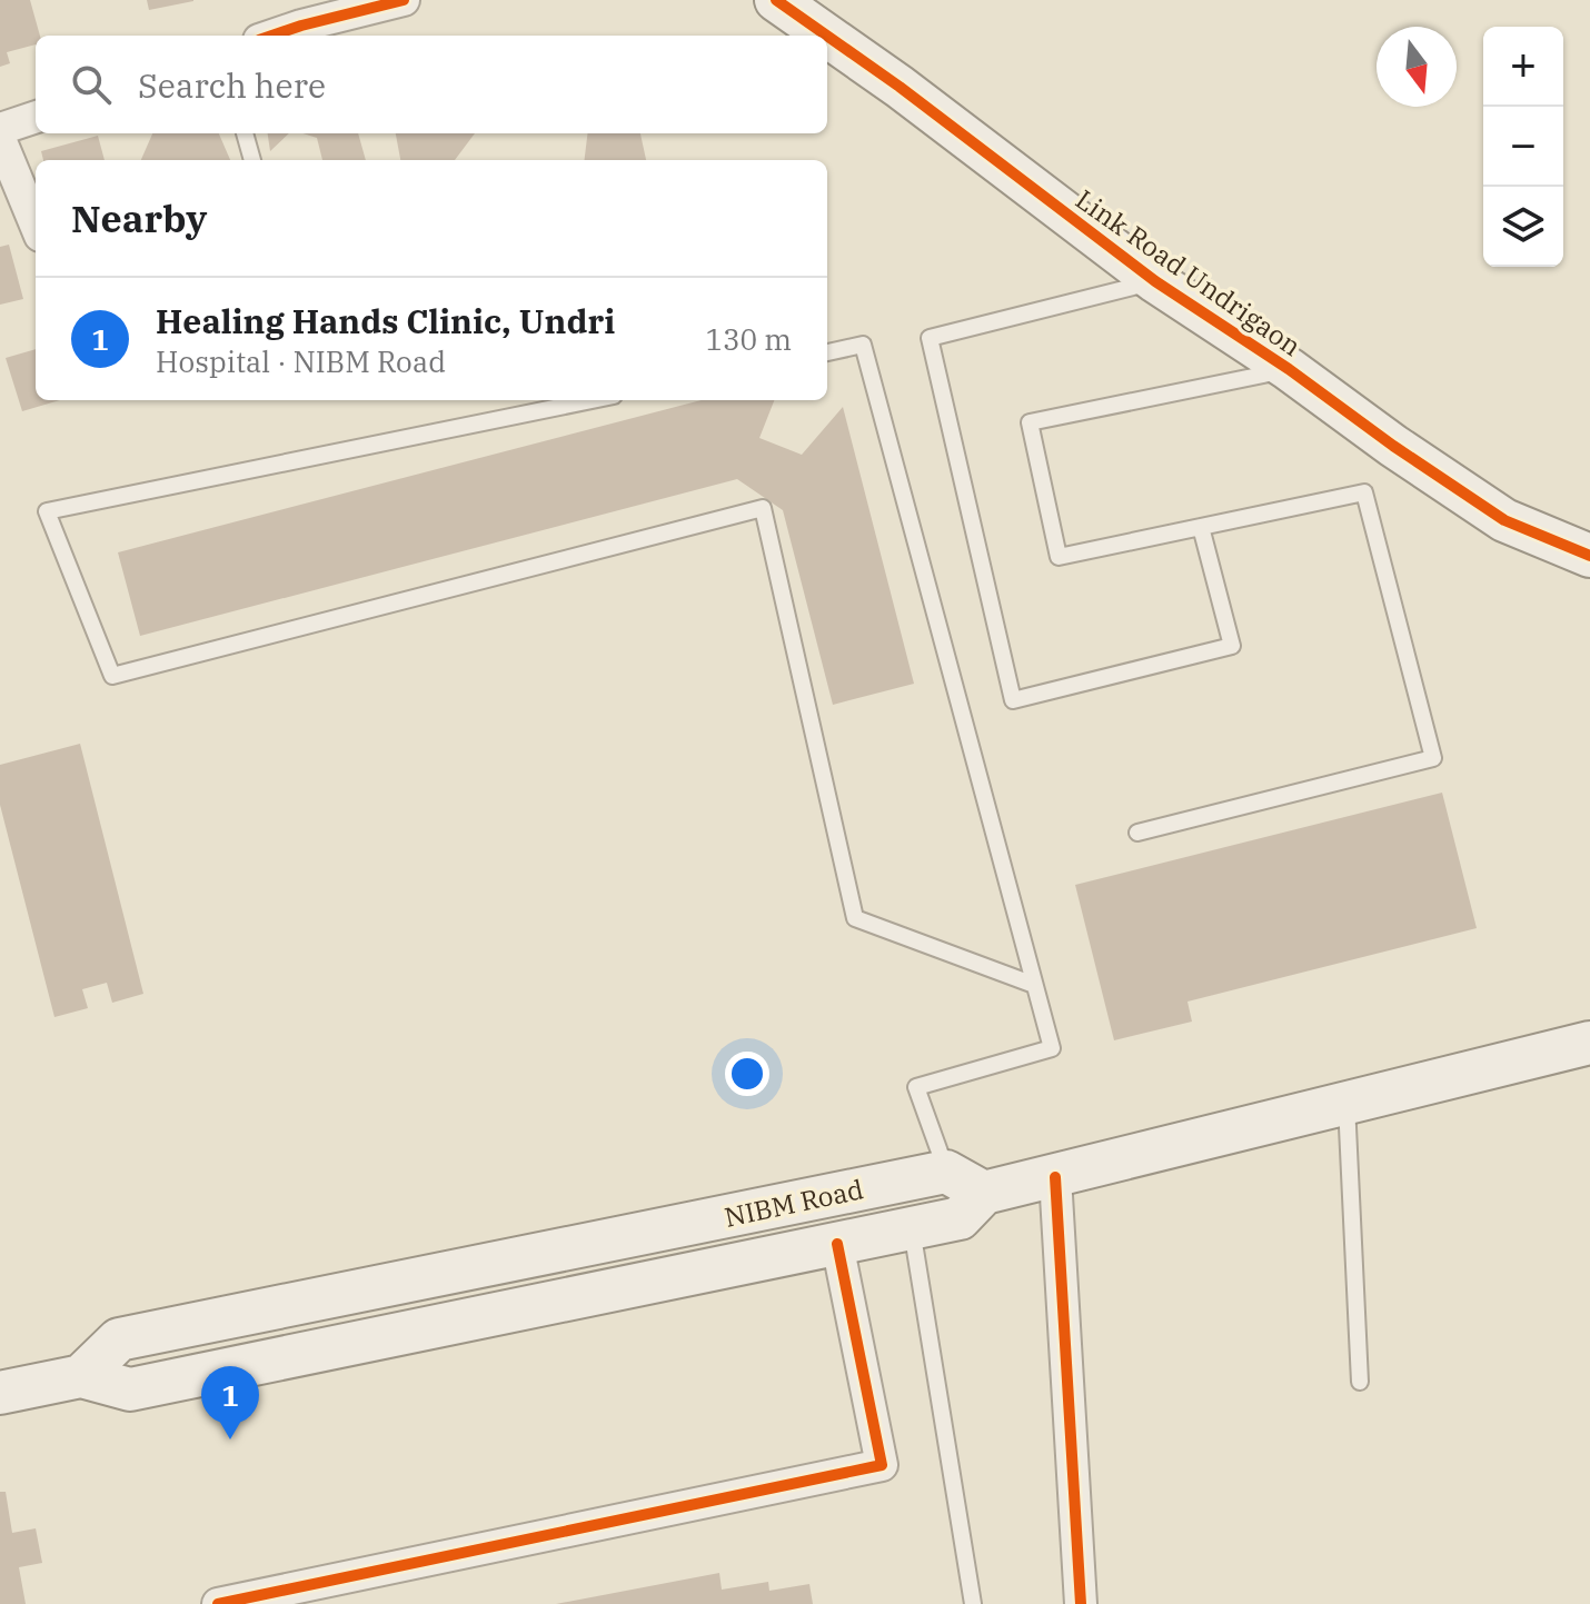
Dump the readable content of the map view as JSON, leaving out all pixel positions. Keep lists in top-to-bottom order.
{
  "streets": {
    "main road": ["Link Road Undrigaon", "NIBM Road"]
  },
  "north": "bottom",
  "page": {
    "map_buttons": ["+", "−"],
    "search": "Search here",
    "heading": "Nearby",
    "list": [
      {
        "mark": "1",
        "name": "Healing Hands Clinic, Undri",
        "note": "Hospital · NIBM Road",
        "value": "130 m"
      }
    ],
    "pins": "1"
  }
}
